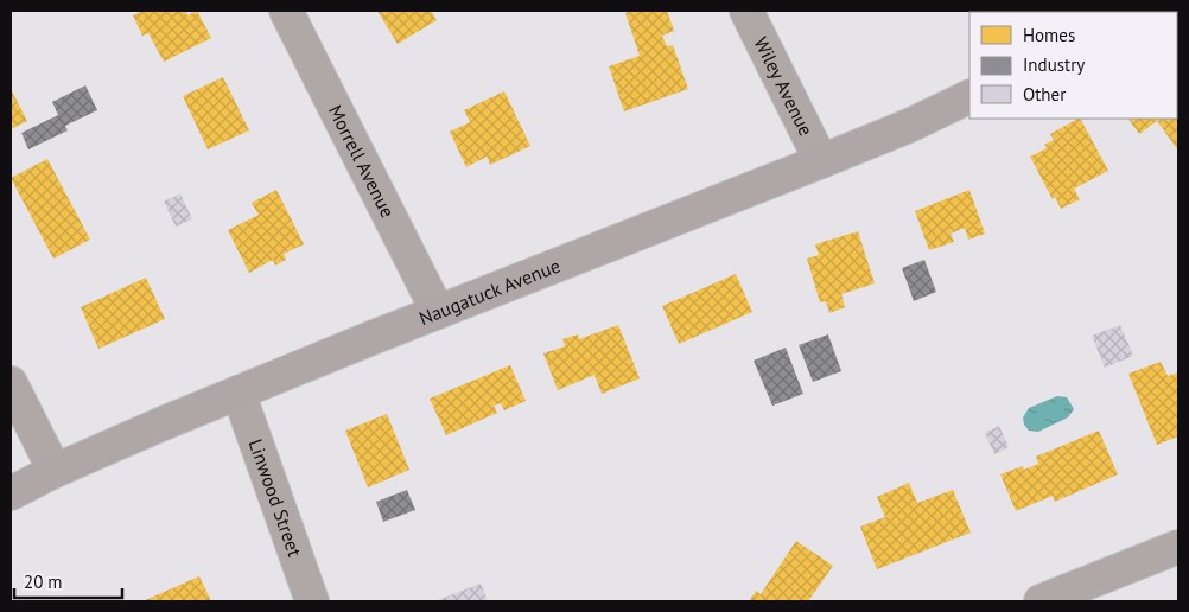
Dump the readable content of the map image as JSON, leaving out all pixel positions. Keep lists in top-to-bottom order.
{
  "streets": {
    "main road": ["Naugatuck Avenue"],
    "street": ["Wiley Avenue", "Morrell Avenue", "Linwood Street"]
  },
  "crossings": [
    ["Wiley Avenue", "Naugatuck Avenue"],
    ["Morrell Avenue", "Naugatuck Avenue"],
    ["Naugatuck Avenue", "Linwood Street"]
  ],
  "legend": ["Homes", "Industry", "Other"],
  "scale_bar": "20 m"
}
